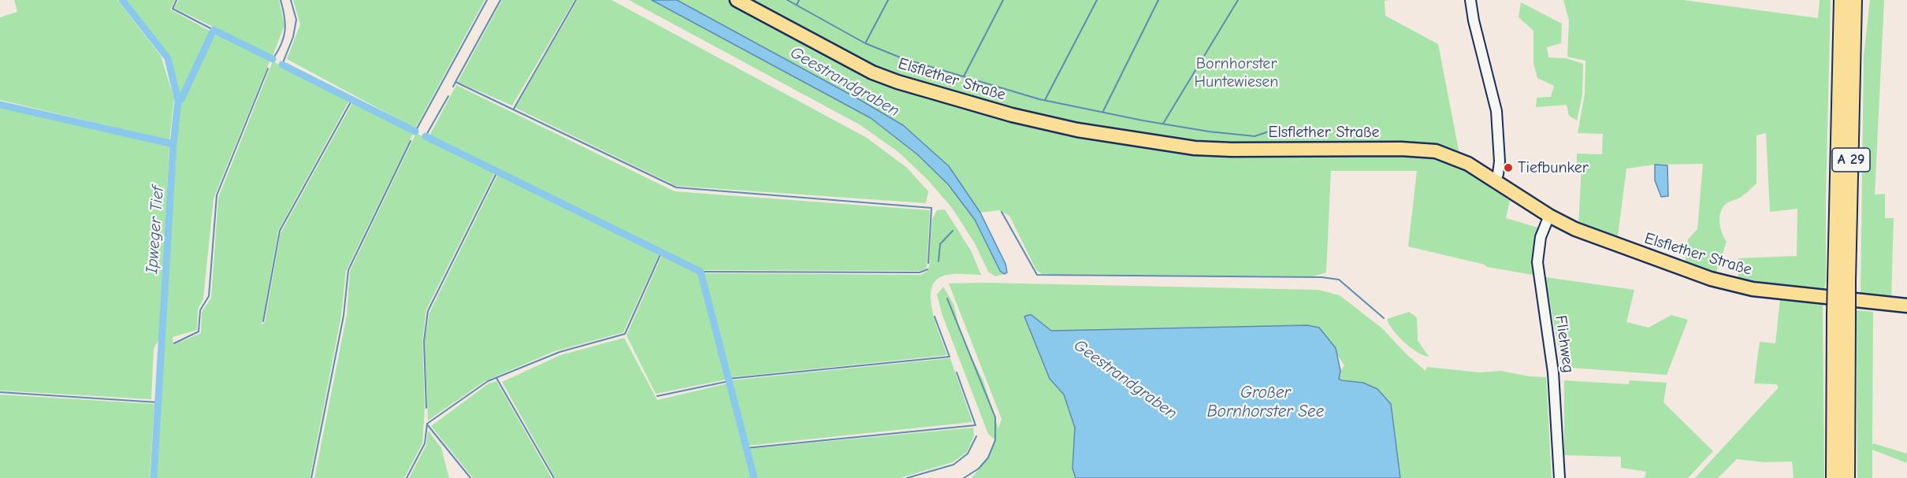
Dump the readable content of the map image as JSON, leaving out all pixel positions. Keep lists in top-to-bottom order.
{
  "streets": {
    "highway": ["A 29"],
    "main road": ["Elsflether Straße"],
    "street": ["Fliehweg"]
  },
  "crossings": [
    ["Elsflether Straße", "Fliehweg"]
  ],
  "water": ["Geestrandgraben", "Ipweger Tief", "Großer Bornhorster See"],
  "parks": ["Bornhorster Huntewiesen"],
  "places": ["Tiefbunker"]
}
